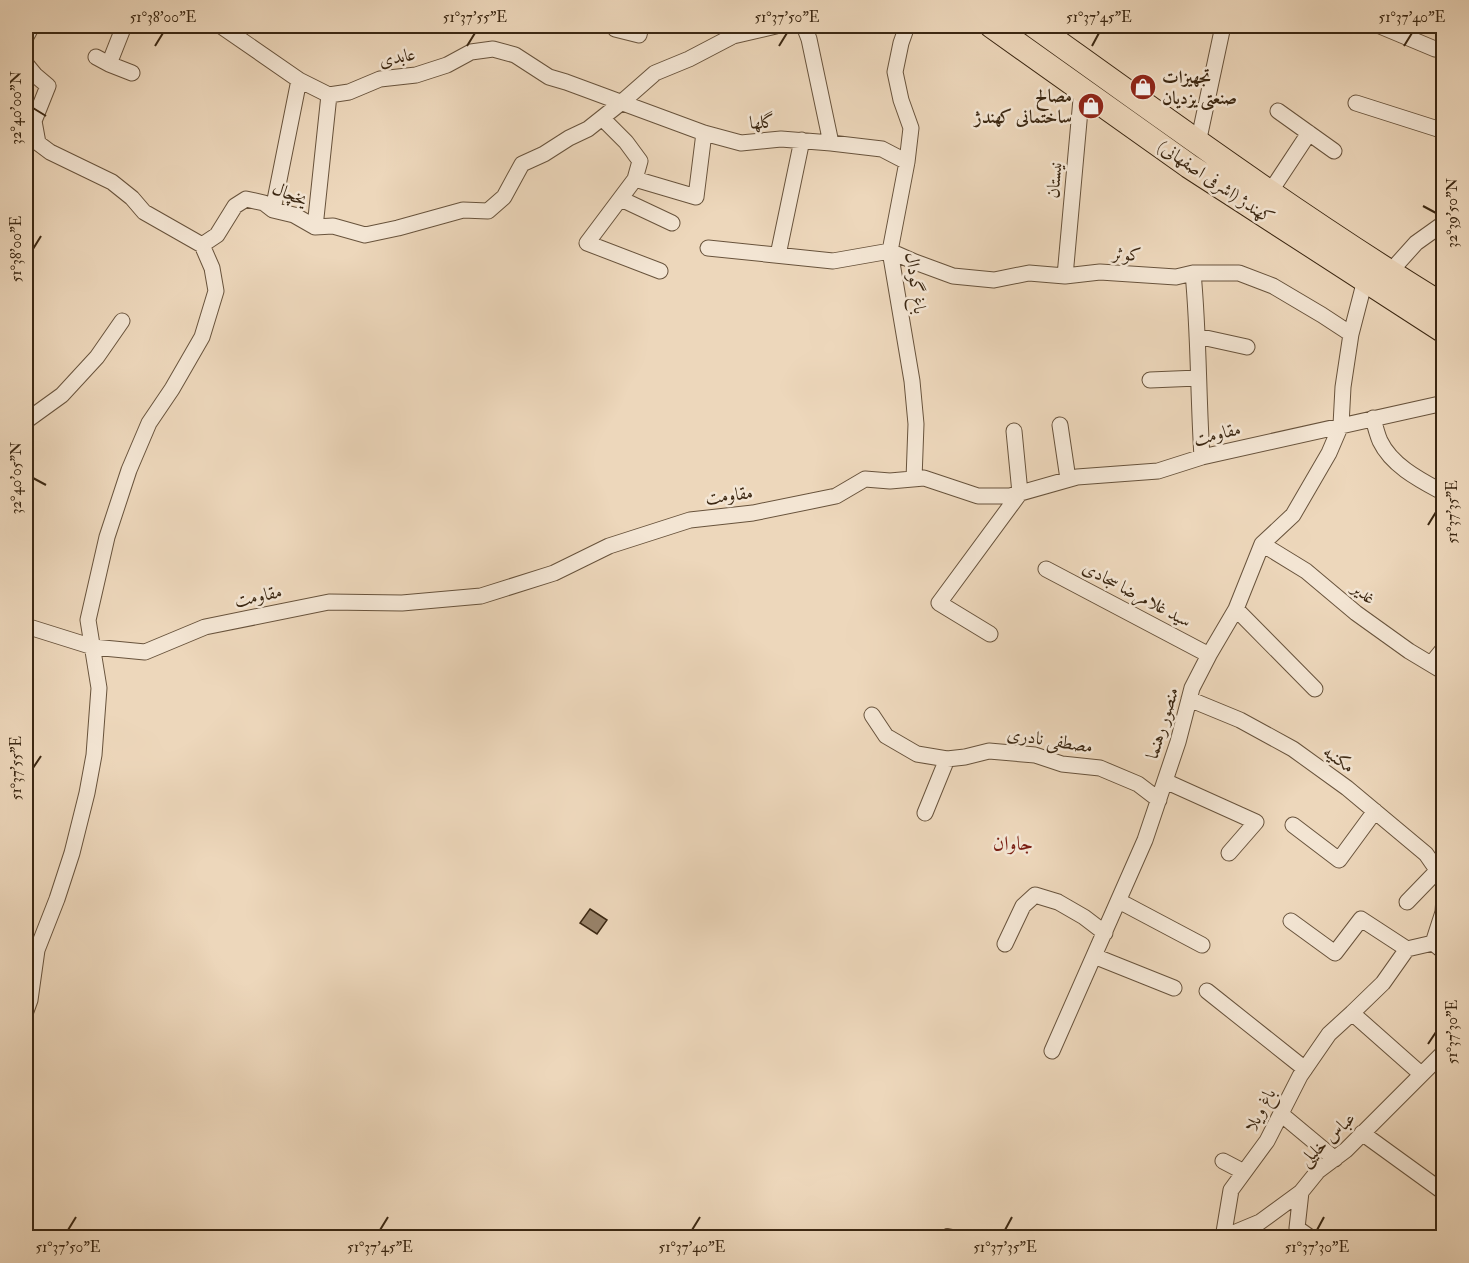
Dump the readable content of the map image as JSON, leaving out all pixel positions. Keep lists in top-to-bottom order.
{
  "streets": {
    "main road": ["کهندژ (اشرفی اصفهانی)"],
    "street": [
      "عابدی",
      "گلها",
      "نیستان",
      "یخچال",
      "کوثر",
      "باغ گودال",
      "مقاومت",
      "غدیر",
      "سید غلامرضا سجادی",
      "منصور رهنما",
      "مصطفی نادری",
      "مکنیه",
      "باغ ویلا",
      "عباس خلیلی"
    ]
  },
  "crossings": [
    ["عابدی", "گلها"],
    ["عابدی", "یخچال"],
    ["گلها", "یخچال"],
    ["گلها", "باغ گودال"],
    ["نیستان", "کهندژ (اشرفی اصفهانی)"],
    ["نیستان", "کوثر"],
    ["کوثر", "باغ گودال"],
    ["باغ گودال", "مقاومت"],
    ["مقاومت", "منصور رهنما"],
    ["غدیر", "منصور رهنما"],
    ["سید غلامرضا سجادی", "منصور رهنما"],
    ["منصور رهنما", "مصطفی نادری"],
    ["منصور رهنما", "مکنیه"],
    ["باغ ویلا", "عباس خلیلی"]
  ],
  "districts": ["جاوان"],
  "places": {
    "shop": ["تجهیزات صنعتی یزدیان", "مصالح ساختمانی کهندژ"]
  },
  "coordinates": [
    "51°38'00\"E",
    "51°37'55\"E",
    "51°37'50\"E",
    "51°37'45\"E",
    "51°37'40\"E",
    "32°40'00\"N",
    "32°39'50\"N",
    "32°40'05\"N",
    "51°37'35\"E",
    "51°37'30\"E"
  ]
}
